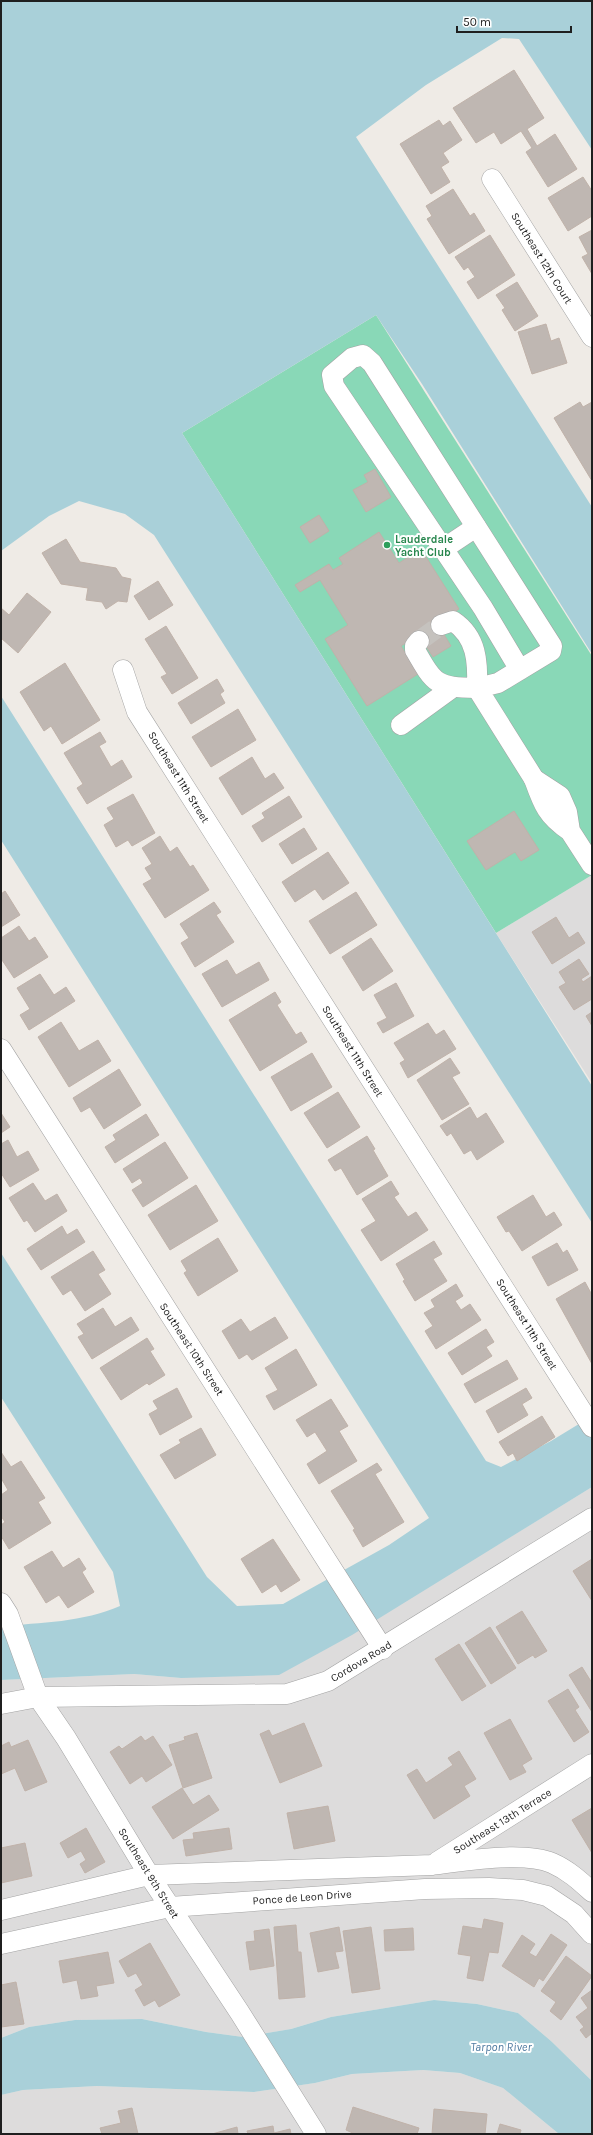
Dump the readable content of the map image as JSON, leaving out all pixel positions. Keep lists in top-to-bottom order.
{
  "streets": {
    "street": [
      "Southeast 12th Court",
      "Southeast 11th Street",
      "Southeast 10th Street",
      "Cordova Road",
      "Southeast 13th Terrace",
      "Southeast 9th Street",
      "Ponce de Leon Drive"
    ]
  },
  "crossings": [
    ["Southeast 10th Street", "Cordova Road"],
    ["Cordova Road", "Southeast 9th Street"],
    ["Southeast 9th Street", "Ponce de Leon Drive"]
  ],
  "water": ["Tarpon River"],
  "places": ["Lauderdale Yacht Club"],
  "scale_bar": "50 m"
}
